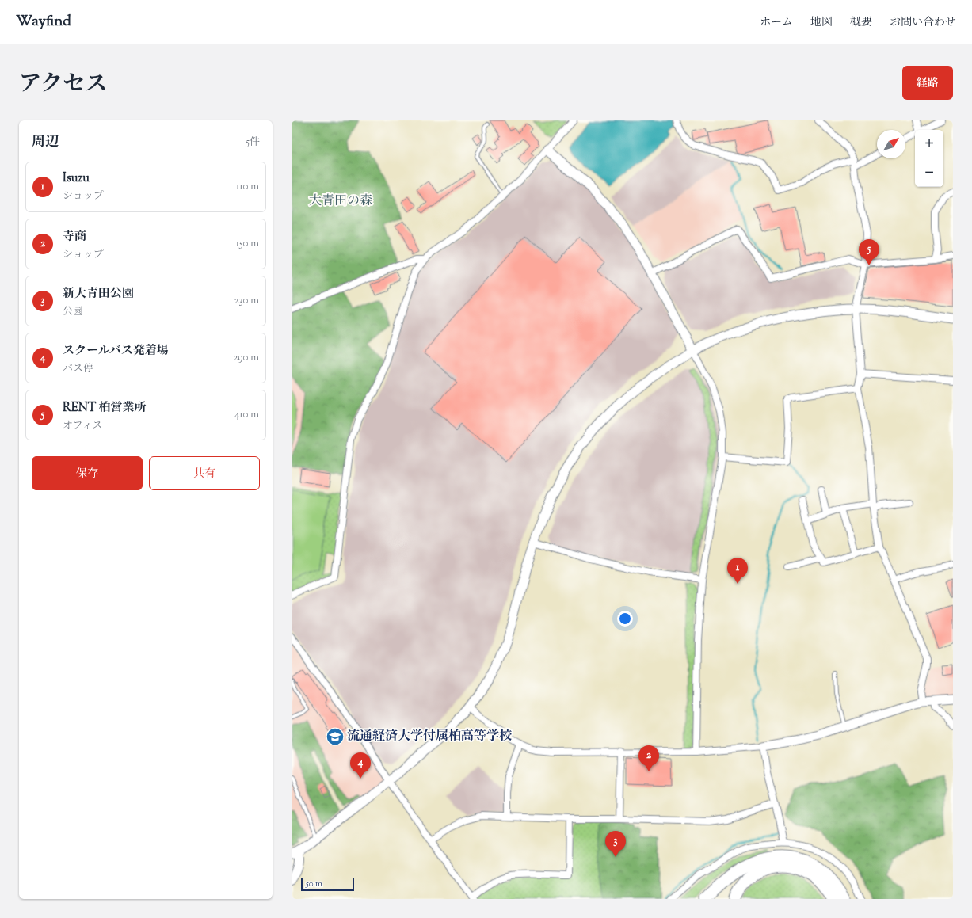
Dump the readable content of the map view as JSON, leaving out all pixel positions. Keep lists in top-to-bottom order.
{
  "parks": ["大青田の森"],
  "places": {
    "school or university": ["流通経済大学付属柏高等学校"]
  },
  "scale_bar": "50 m",
  "north": "top right",
  "page": {
    "header": "Wayfind",
    "nav": [
      "ホーム",
      "地図",
      "概要",
      "お問い合わせ"
    ],
    "title": "アクセス",
    "buttons": [
      "経路",
      ["保存", "共有"]
    ],
    "heading": ["周辺", "5件"],
    "map_buttons": ["+", "−"],
    "list": [
      {
        "mark": "1",
        "name": "Isuzu",
        "note": "ショップ",
        "value": "110 m"
      },
      {
        "mark": "2",
        "name": "寺商",
        "note": "ショップ",
        "value": "150 m"
      },
      {
        "mark": "3",
        "name": "新大青田公園",
        "note": "公園",
        "value": "230 m"
      },
      {
        "mark": "4",
        "name": "スクールバス発着場",
        "note": "バス停",
        "value": "290 m"
      },
      {
        "mark": "5",
        "name": "RENT 柏営業所",
        "note": "オフィス",
        "value": "410 m"
      }
    ],
    "pins": [
      "5",
      "1",
      "2",
      "4",
      "3"
    ],
    "scale": "50 m"
  }
}
